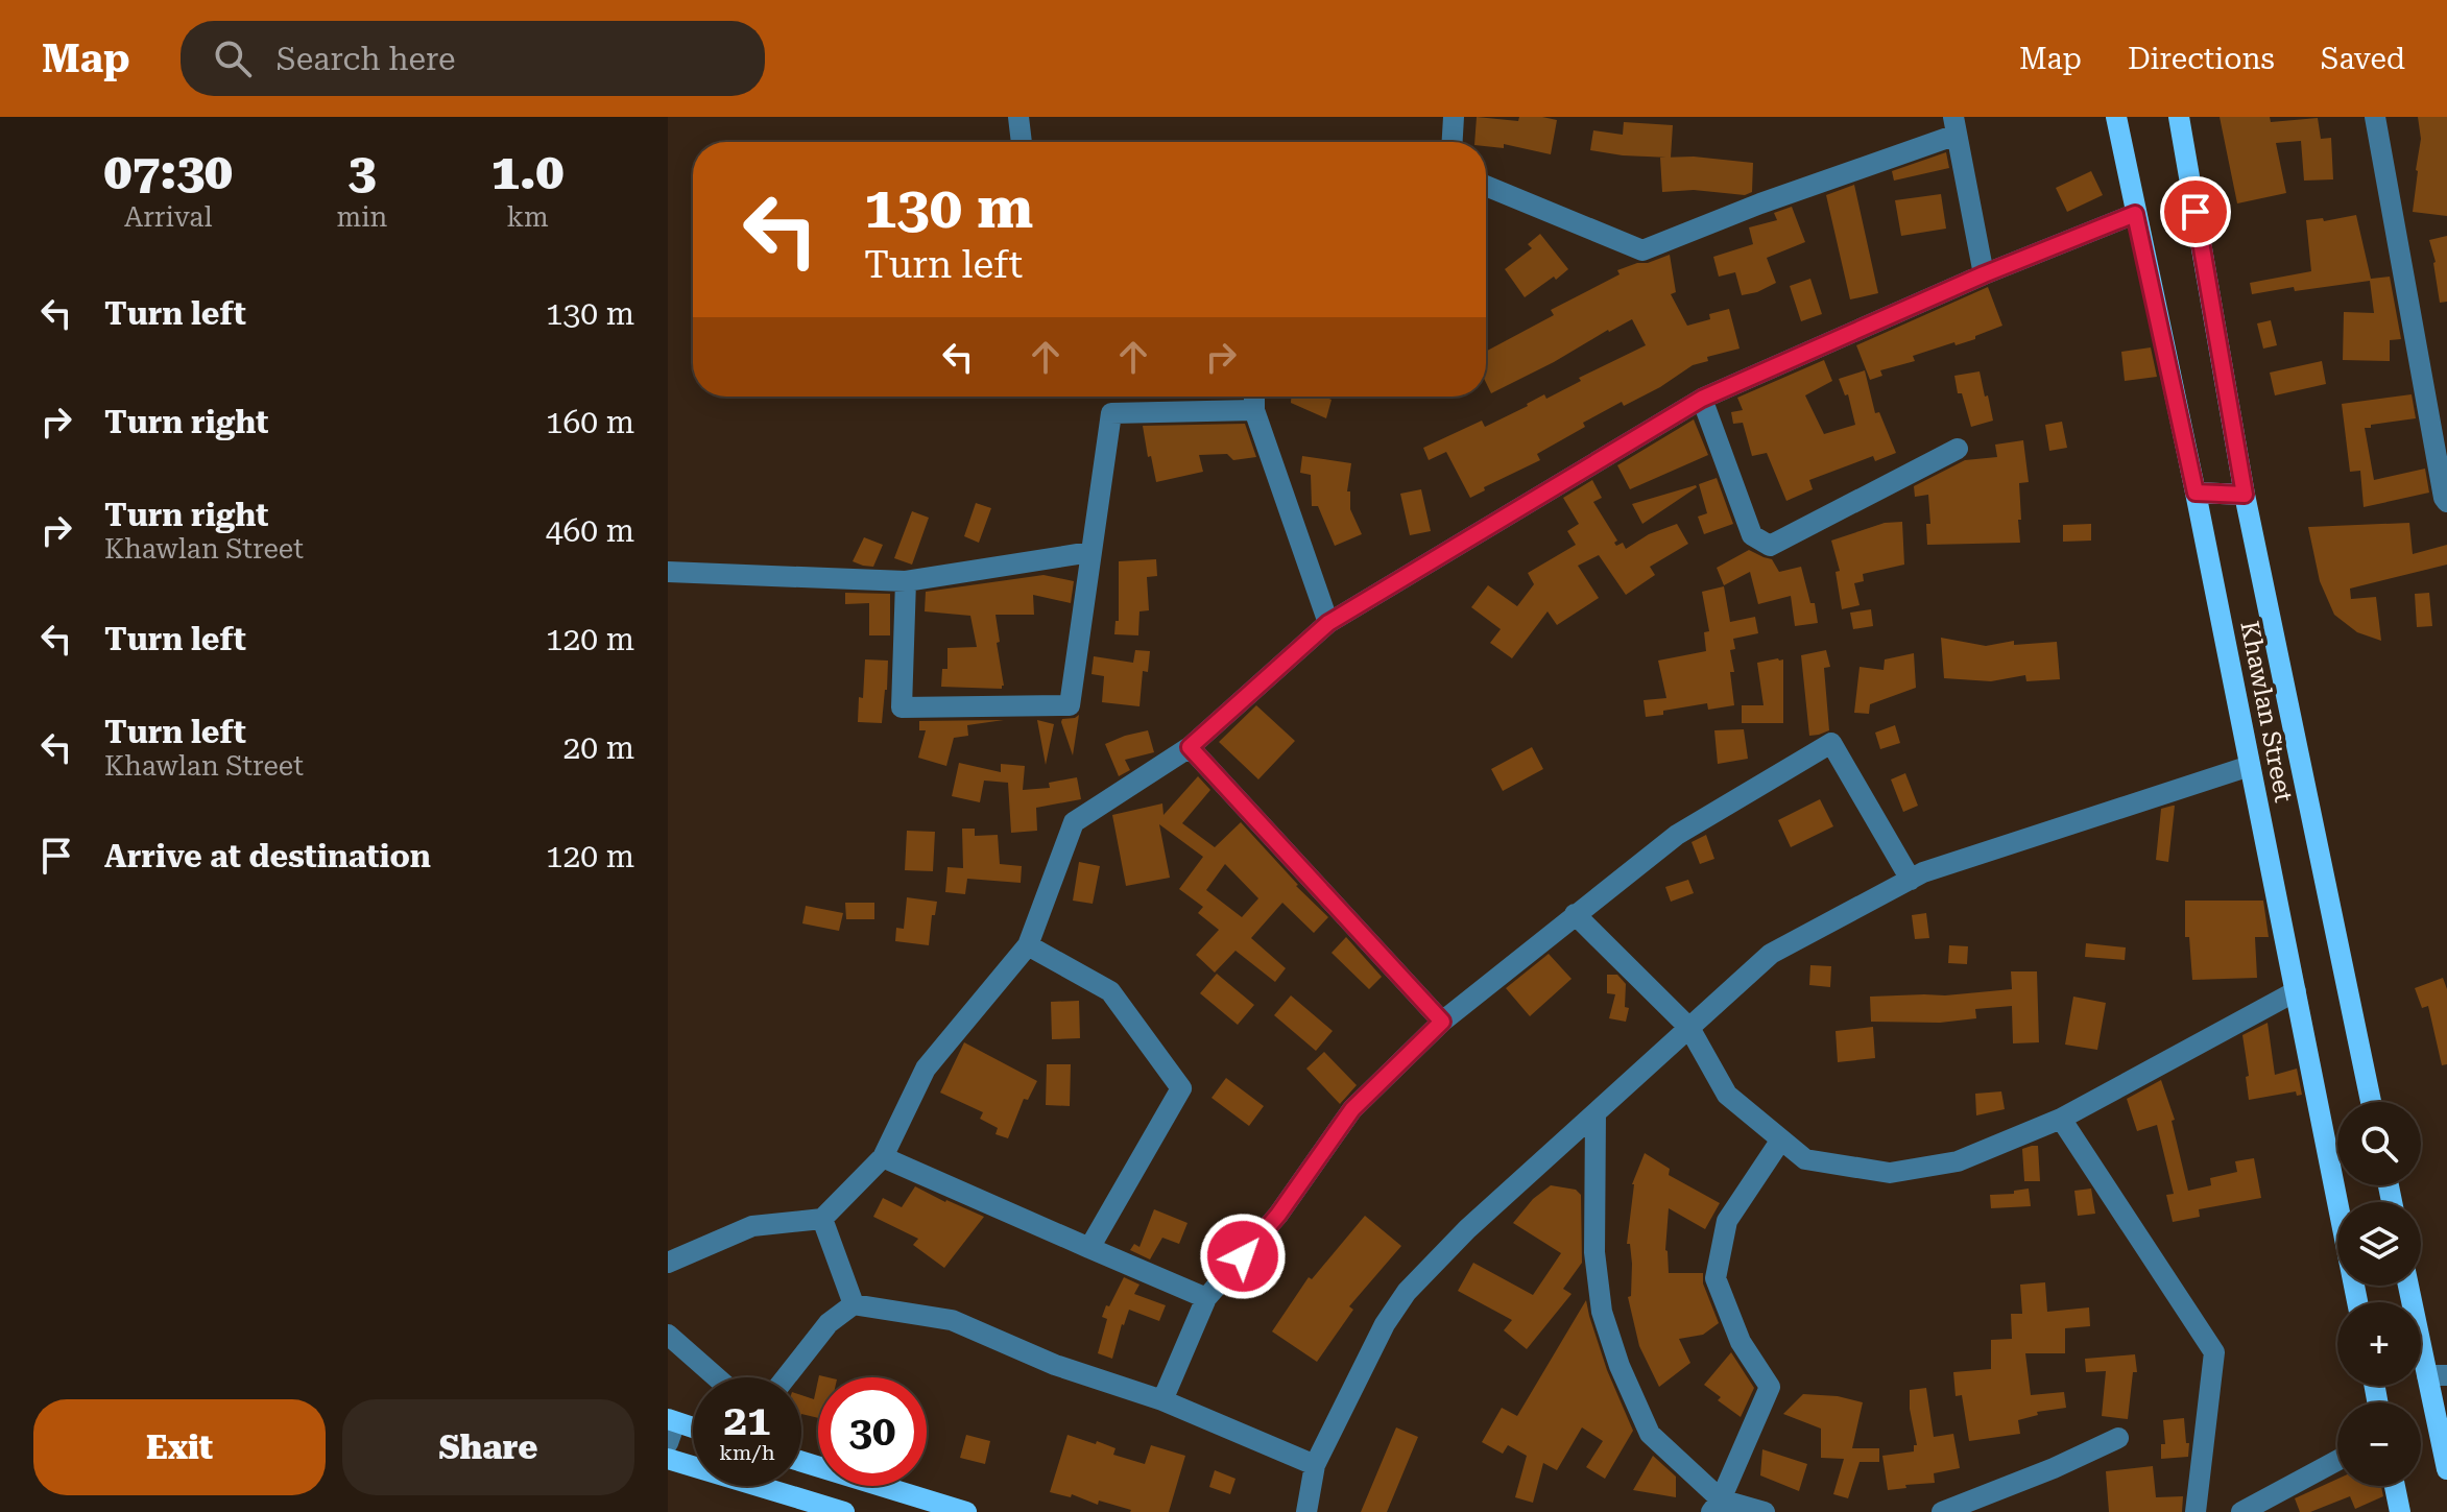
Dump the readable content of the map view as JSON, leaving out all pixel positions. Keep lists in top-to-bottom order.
{
  "streets": {
    "main road": ["Khawlan Street"]
  },
  "page": {
    "header": "Map",
    "search": "Search here",
    "nav": ["Map", "Directions", "Saved"],
    "eta": [
      "07:30",
      "Arrival",
      "3",
      "min",
      "1.0",
      "km"
    ],
    "turn": ["130 m", "Turn left"],
    "list": [
      {
        "name": "Turn left",
        "value": "130 m"
      },
      {
        "name": "Turn right",
        "value": "160 m"
      },
      {
        "name": "Turn right",
        "note": "Khawlan Street",
        "value": "460 m"
      },
      {
        "name": "Turn left",
        "value": "120 m"
      },
      {
        "name": "Turn left",
        "note": "Khawlan Street",
        "value": "20 m"
      },
      {
        "name": "Arrive at destination",
        "value": "120 m"
      }
    ],
    "map_buttons": ["+", "−"],
    "speed": "21 km/h",
    "limit": "30",
    "buttons": ["Exit", "Share"]
  }
}
